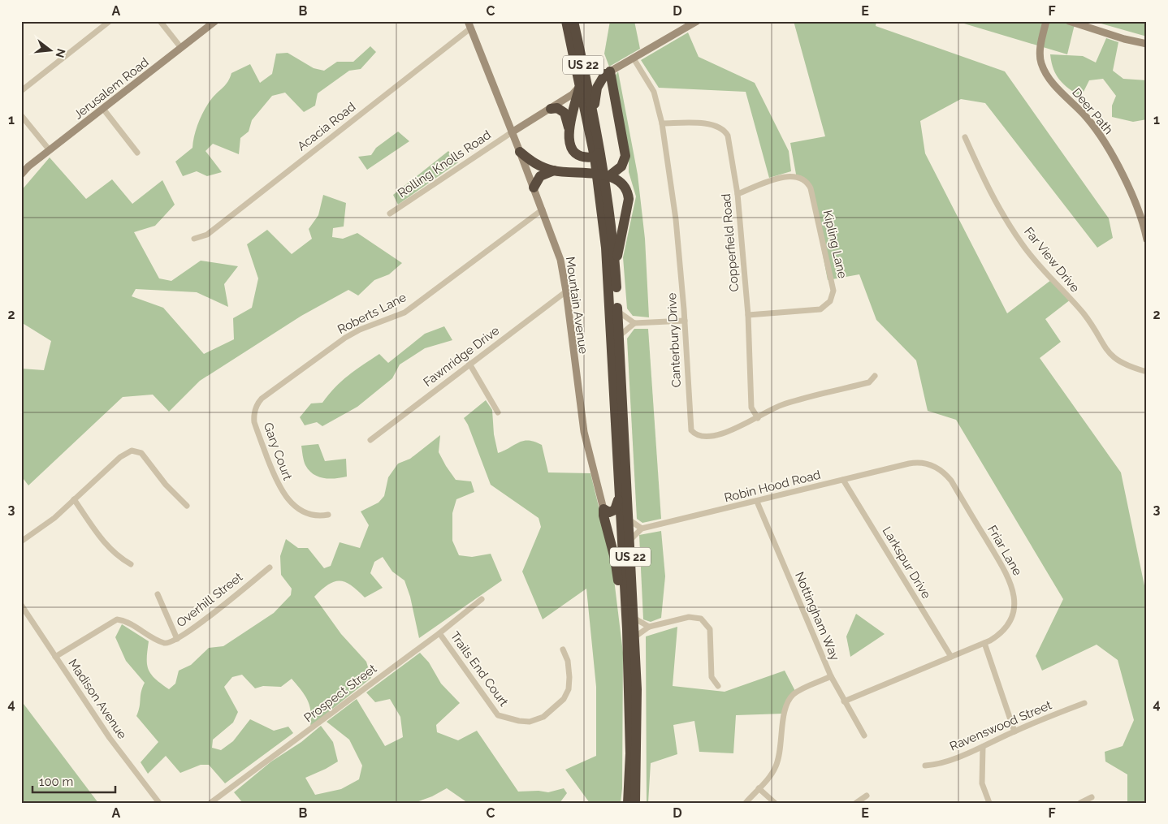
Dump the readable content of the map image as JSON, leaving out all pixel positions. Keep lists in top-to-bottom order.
{
  "streets": {
    "highway": ["US 22"],
    "street": [
      "Jerusalem Road",
      "Deer Path",
      "Acacia Road",
      "Rolling Knolls Road",
      "Copperfield Road",
      "Kipling Lane",
      "Far View Drive",
      "Mountain Avenue",
      "Roberts Lane",
      "Canterbury Drive",
      "Fawnridge Drive",
      "Gary Court",
      "Robin Hood Road",
      "Friar Lane",
      "Larkspur Drive",
      "Overhill Street",
      "Nottingham Way",
      "Trails End Court",
      "Prospect Street",
      "Madison Avenue",
      "Ravenswood Street"
    ]
  },
  "crossings": [
    ["Acacia Road", "Mountain Avenue"],
    ["Rolling Knolls Road", "Mountain Avenue"],
    ["Copperfield Road", "Kipling Lane"],
    ["Copperfield Road", "Canterbury Drive"],
    ["Mountain Avenue", "Roberts Lane"],
    ["Mountain Avenue", "Fawnridge Drive"],
    ["Roberts Lane", "Gary Court"],
    ["Robin Hood Road", "Friar Lane"],
    ["Robin Hood Road", "Larkspur Drive"],
    ["Robin Hood Road", "Nottingham Way"],
    ["Friar Lane", "Larkspur Drive"],
    ["Friar Lane", "Nottingham Way"],
    ["Overhill Street", "Madison Avenue"],
    ["Trails End Court", "Prospect Street"]
  ],
  "scale_bar": "100 m",
  "north": "right",
  "grid": {
    "columns": [
      "A",
      "B",
      "C",
      "D",
      "E",
      "F"
    ],
    "rows": [
      "1",
      "2",
      "3",
      "4"
    ]
  }
}
